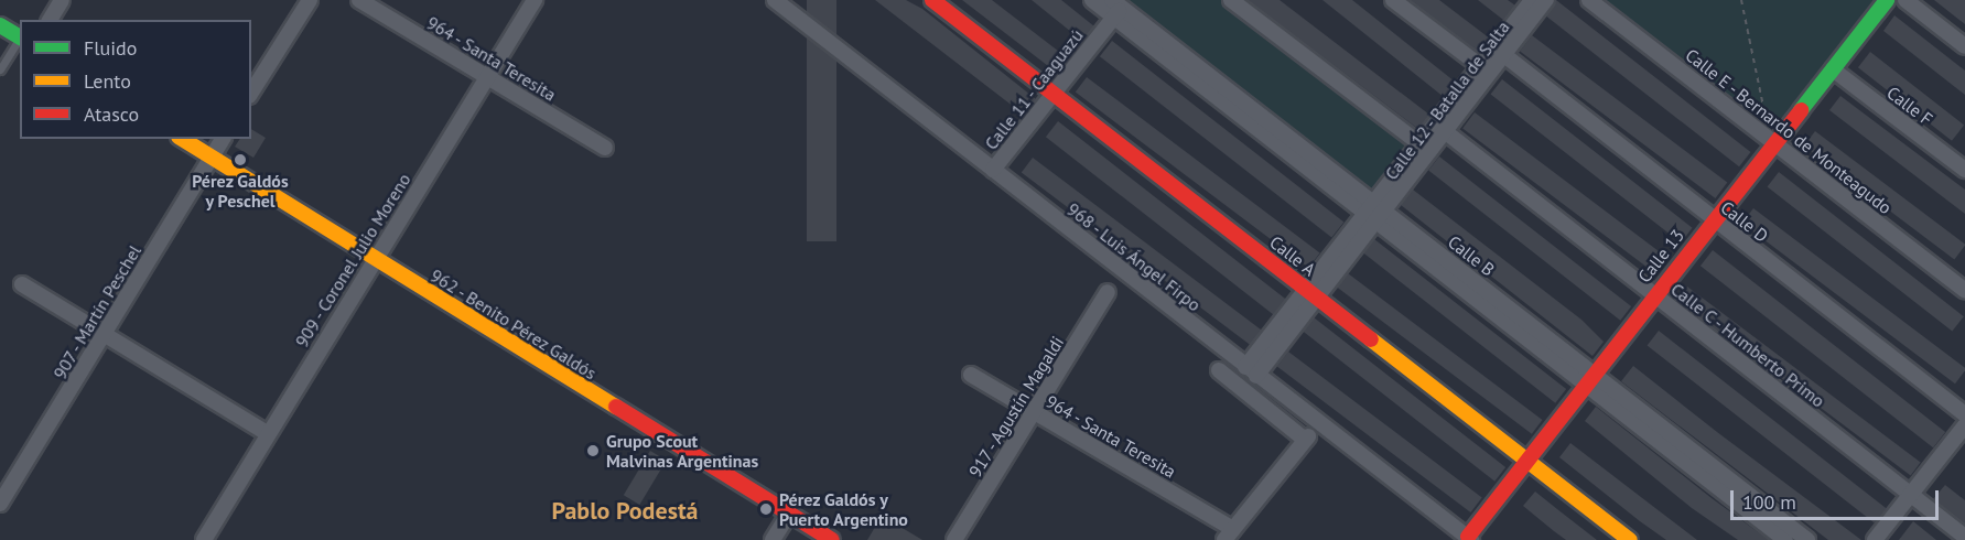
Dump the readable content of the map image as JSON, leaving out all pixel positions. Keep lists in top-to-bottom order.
{
  "streets": {
    "street": [
      "964 - Santa Teresita",
      "Calle 11 - Caaguazú",
      "Calle 12 - Batalla de Salta",
      "Calle F",
      "Calle E - Bernardo de Monteagudo",
      "Calle D",
      "Calle A",
      "Calle B",
      "Calle 13",
      "968 - Luis Ángel Firpo",
      "909 - Coronel Julio Moreno",
      "907 - Martín Peschel",
      "962 - Benito Pérez Galdós",
      "Calle C - Humberto Primo",
      "917 - Agustín Magaldi"
    ]
  },
  "crossings": [
    ["964 - Santa Teresita", "909 - Coronel Julio Moreno"],
    ["964 - Santa Teresita", "917 - Agustín Magaldi"],
    ["Calle 11 - Caaguazú", "Calle A"],
    ["Calle 11 - Caaguazú", "Calle B"],
    ["Calle 11 - Caaguazú", "968 - Luis Ángel Firpo"],
    ["Calle 12 - Batalla de Salta", "Calle D"],
    ["Calle 12 - Batalla de Salta", "Calle A"],
    ["Calle 12 - Batalla de Salta", "Calle B"],
    ["Calle 12 - Batalla de Salta", "968 - Luis Ángel Firpo"],
    ["Calle 12 - Batalla de Salta", "Calle C - Humberto Primo"],
    ["Calle F", "Calle 13"],
    ["Calle E - Bernardo de Monteagudo", "Calle 13"],
    ["Calle D", "Calle 13"],
    ["Calle A", "Calle 13"],
    ["Calle B", "Calle 13"],
    ["Calle 13", "968 - Luis Ángel Firpo"],
    ["Calle 13", "Calle C - Humberto Primo"],
    ["909 - Coronel Julio Moreno", "962 - Benito Pérez Galdós"],
    ["907 - Martín Peschel", "962 - Benito Pérez Galdós"]
  ],
  "districts": ["Pablo Podestá"],
  "places": ["Pérez Galdós y Peschel", "Grupo Scout Malvinas Argentinas", "Pérez Galdós y Puerto Argentino"],
  "legend": ["Fluido", "Lento", "Atasco"],
  "scale_bar": "100 m"
}
